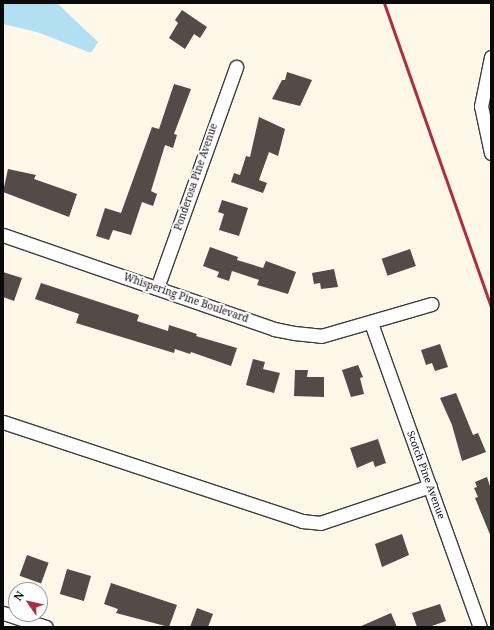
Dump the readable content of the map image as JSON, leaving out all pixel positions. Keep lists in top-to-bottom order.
{
  "streets": {
    "street": ["Ponderosa Pine Avenue", "Whispering Pine Boulevard", "Scotch Pine Avenue"]
  },
  "crossings": [
    ["Ponderosa Pine Avenue", "Whispering Pine Boulevard"],
    ["Whispering Pine Boulevard", "Scotch Pine Avenue"]
  ],
  "north": "top left"
}
